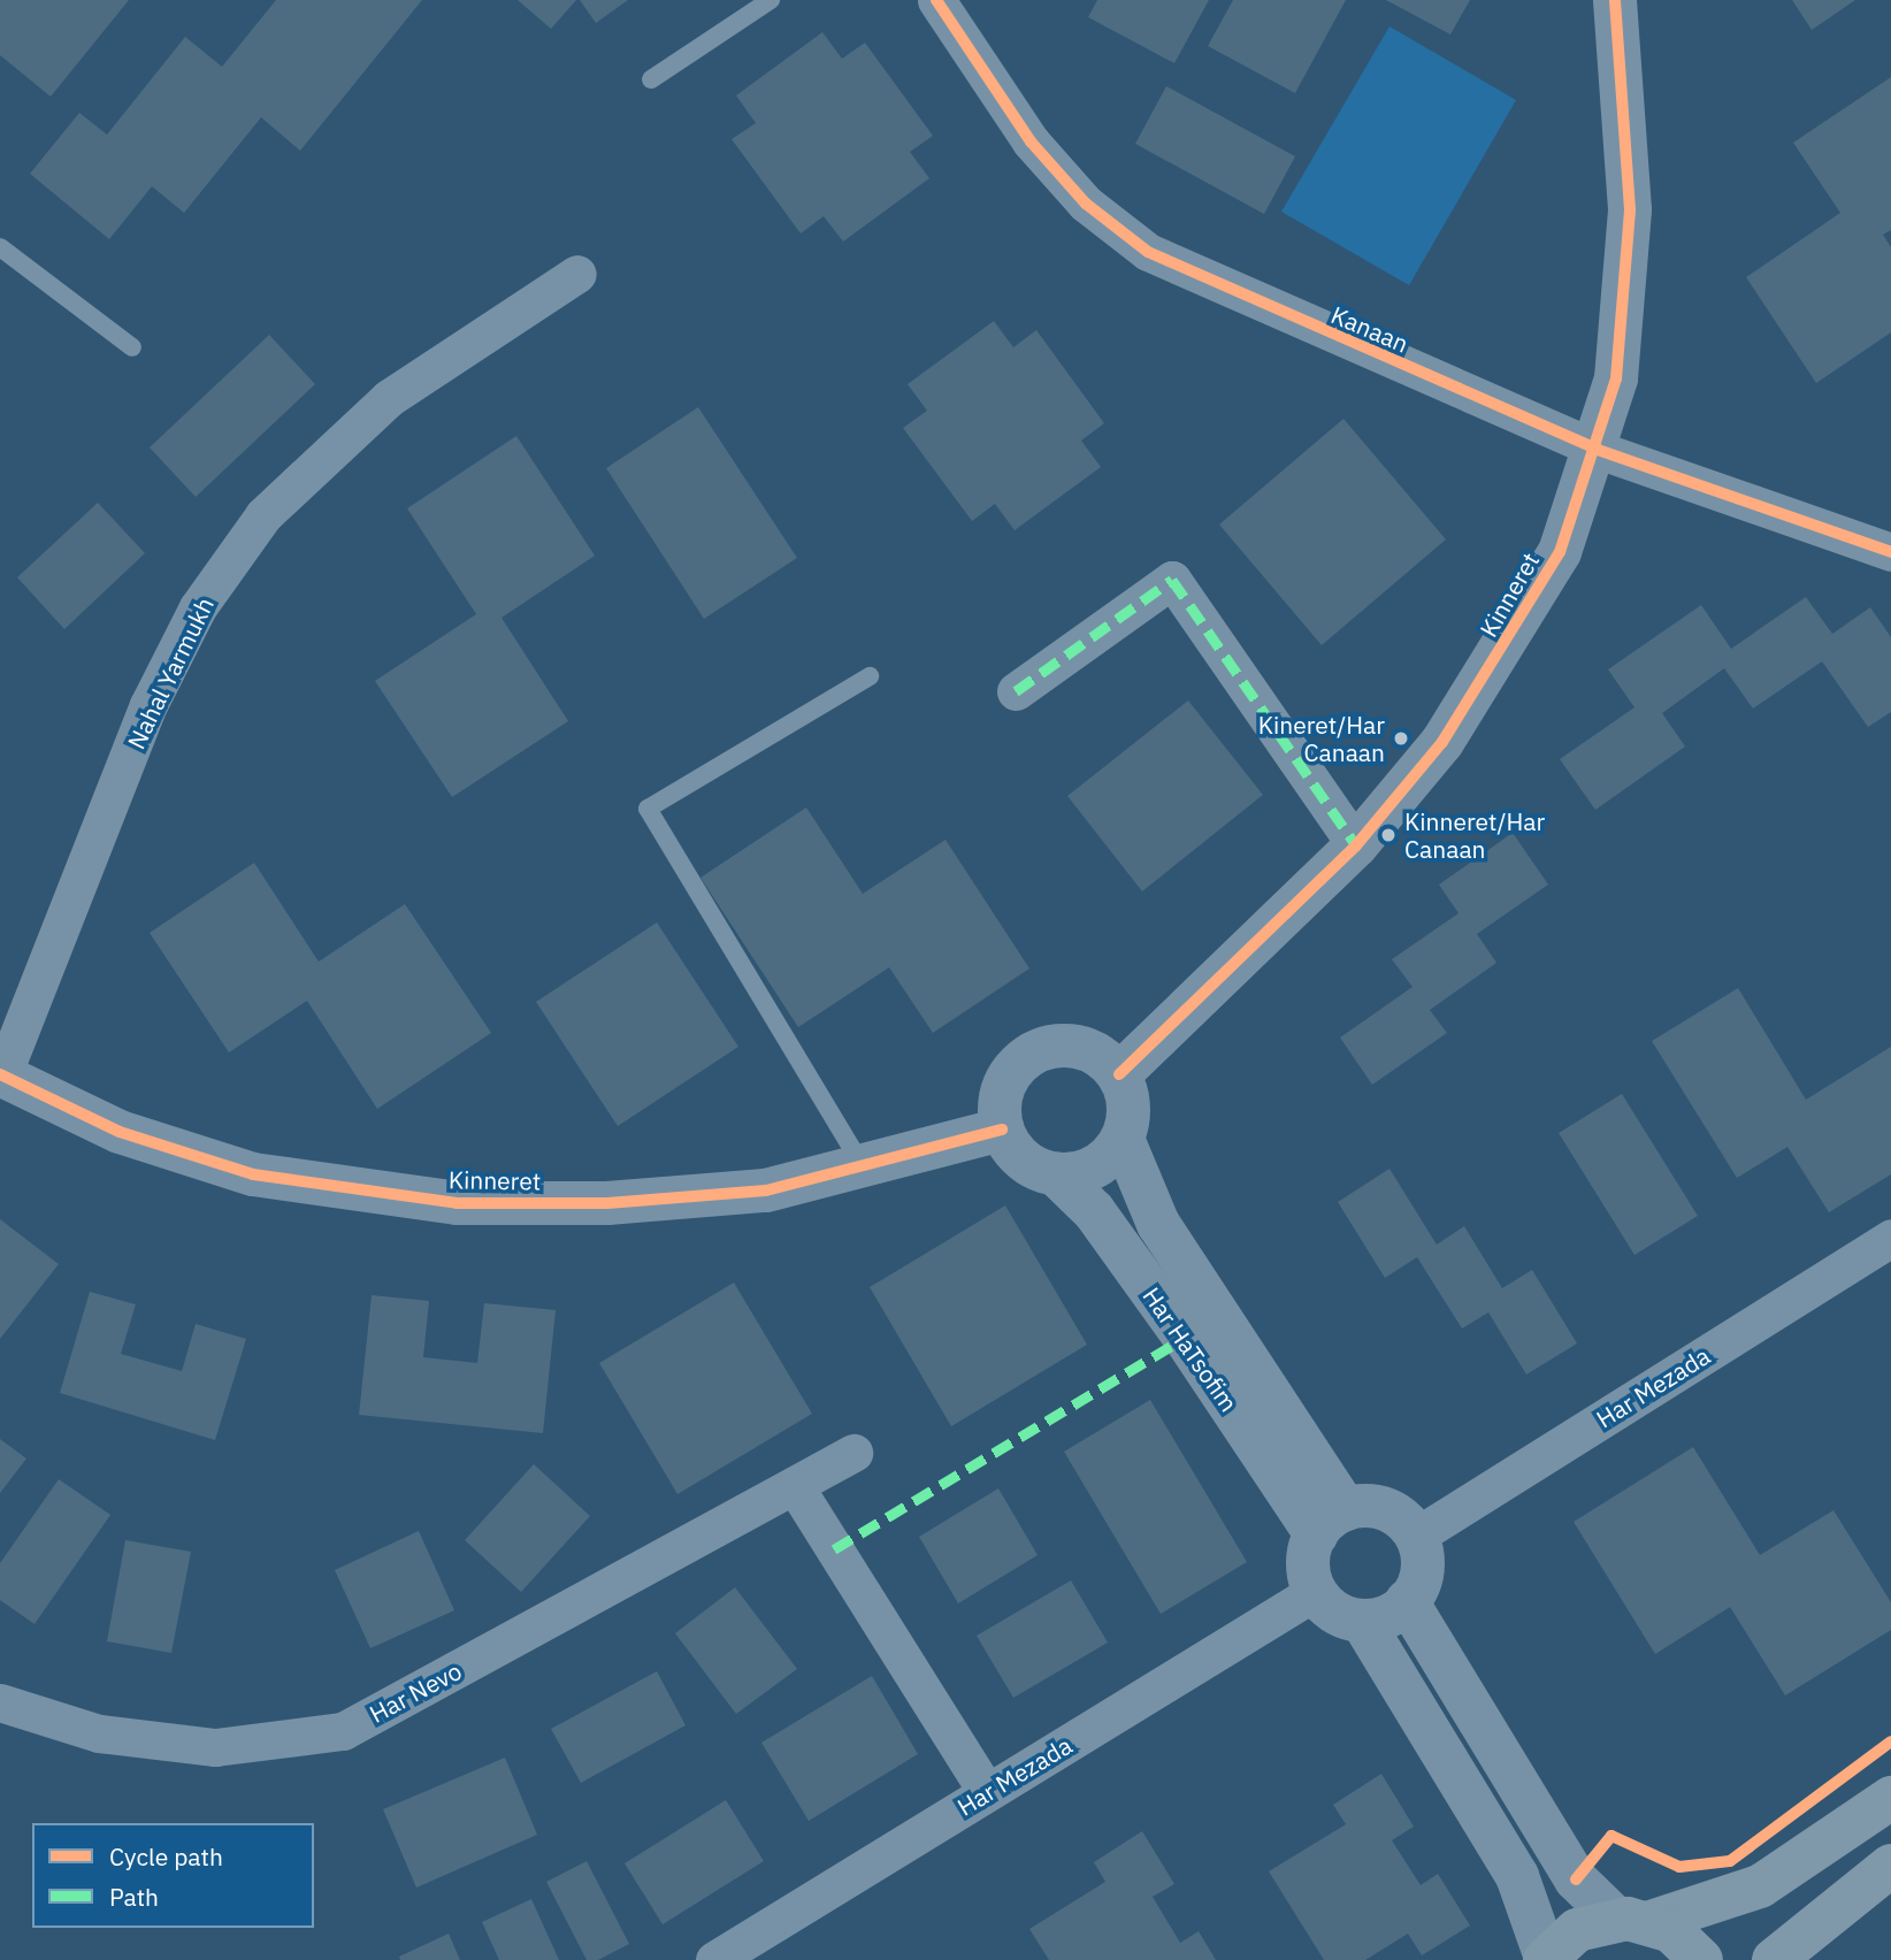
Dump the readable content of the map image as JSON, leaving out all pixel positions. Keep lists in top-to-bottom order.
{
  "streets": {
    "street": [
      "Kanaan",
      "Kinneret",
      "Nahal Yarmukh",
      "Har HaTsofim",
      "Har Mezada",
      "Har Nevo"
    ]
  },
  "crossings": [
    ["Kanaan", "Kinneret"],
    ["Kinneret", "Nahal Yarmukh"],
    ["Kinneret", "Har HaTsofim"],
    ["Har HaTsofim", "Har Mezada"]
  ],
  "places": ["Kineret/Har Canaan", "Kinneret/Har Canaan"],
  "legend": ["Cycle path", "Path"]
}
